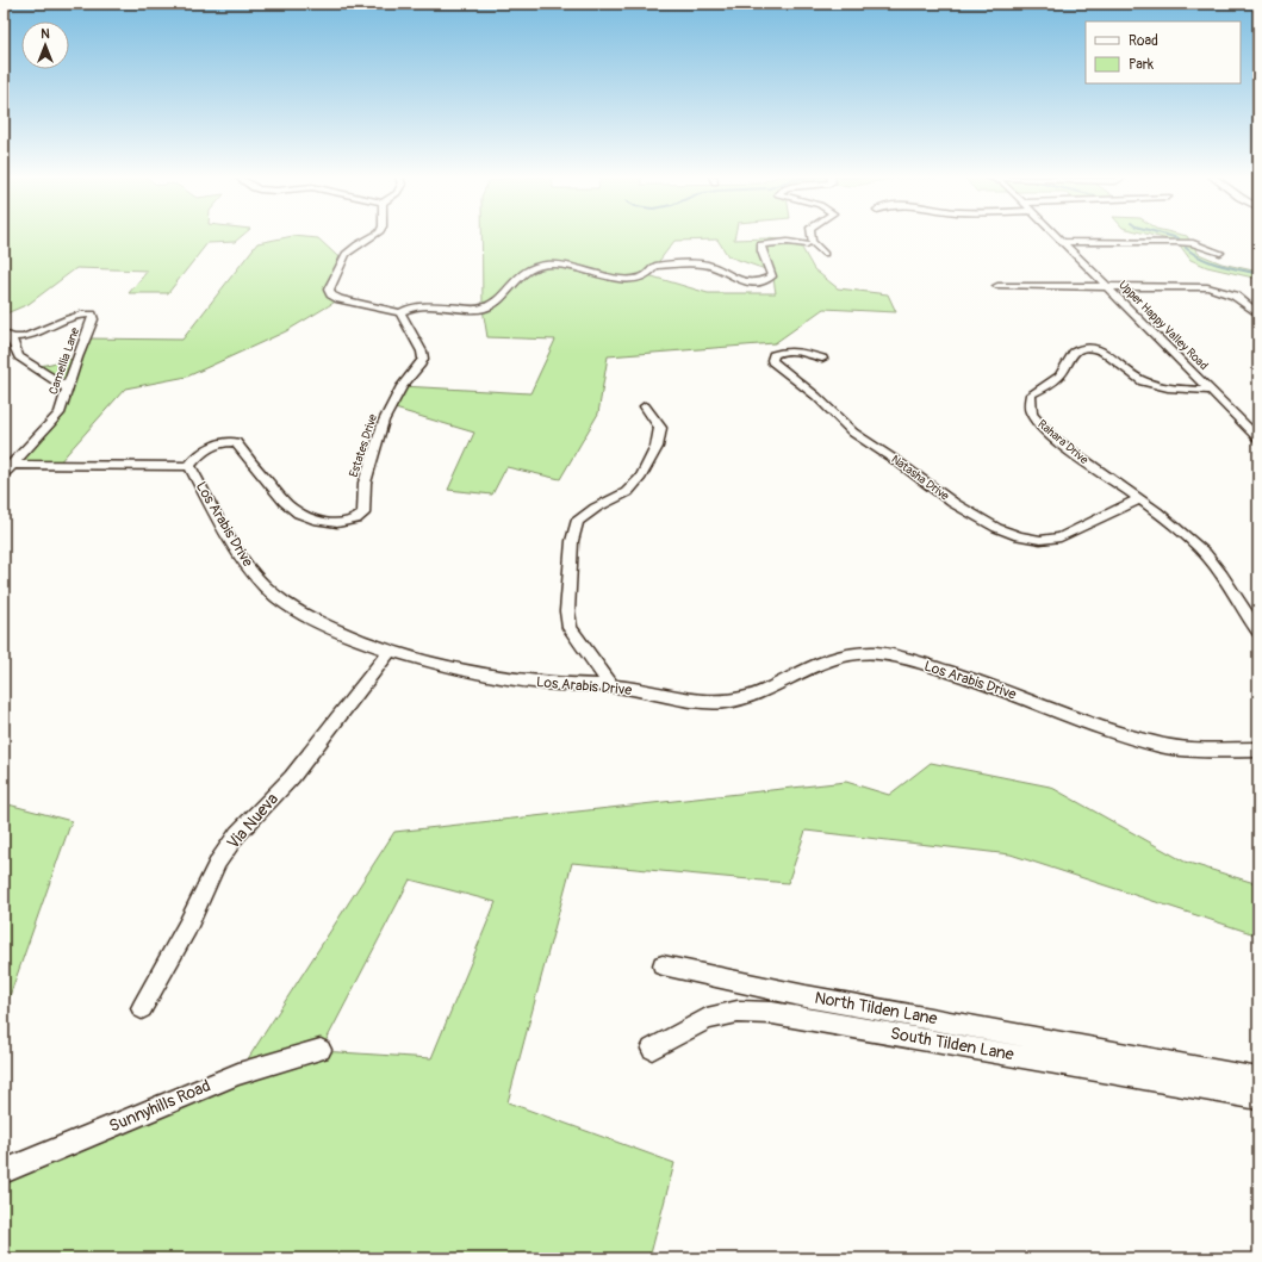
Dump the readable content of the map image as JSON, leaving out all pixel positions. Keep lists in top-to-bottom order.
{
  "streets": {
    "street": [
      "Upper Happy Valley Road",
      "Camellia Lane",
      "Rahara Drive",
      "Estates Drive",
      "Natasha Drive",
      "Los Arabis Drive",
      "Via Nueva",
      "North Tilden Lane",
      "South Tilden Lane",
      "Sunnyhills Road"
    ]
  },
  "crossings": [
    ["Upper Happy Valley Road", "Rahara Drive"],
    ["Camellia Lane", "Los Arabis Drive"],
    ["Rahara Drive", "Natasha Drive"],
    ["Estates Drive", "Los Arabis Drive"],
    ["Los Arabis Drive", "Via Nueva"]
  ],
  "legend": ["Road", "Park"],
  "north": "top"
}
